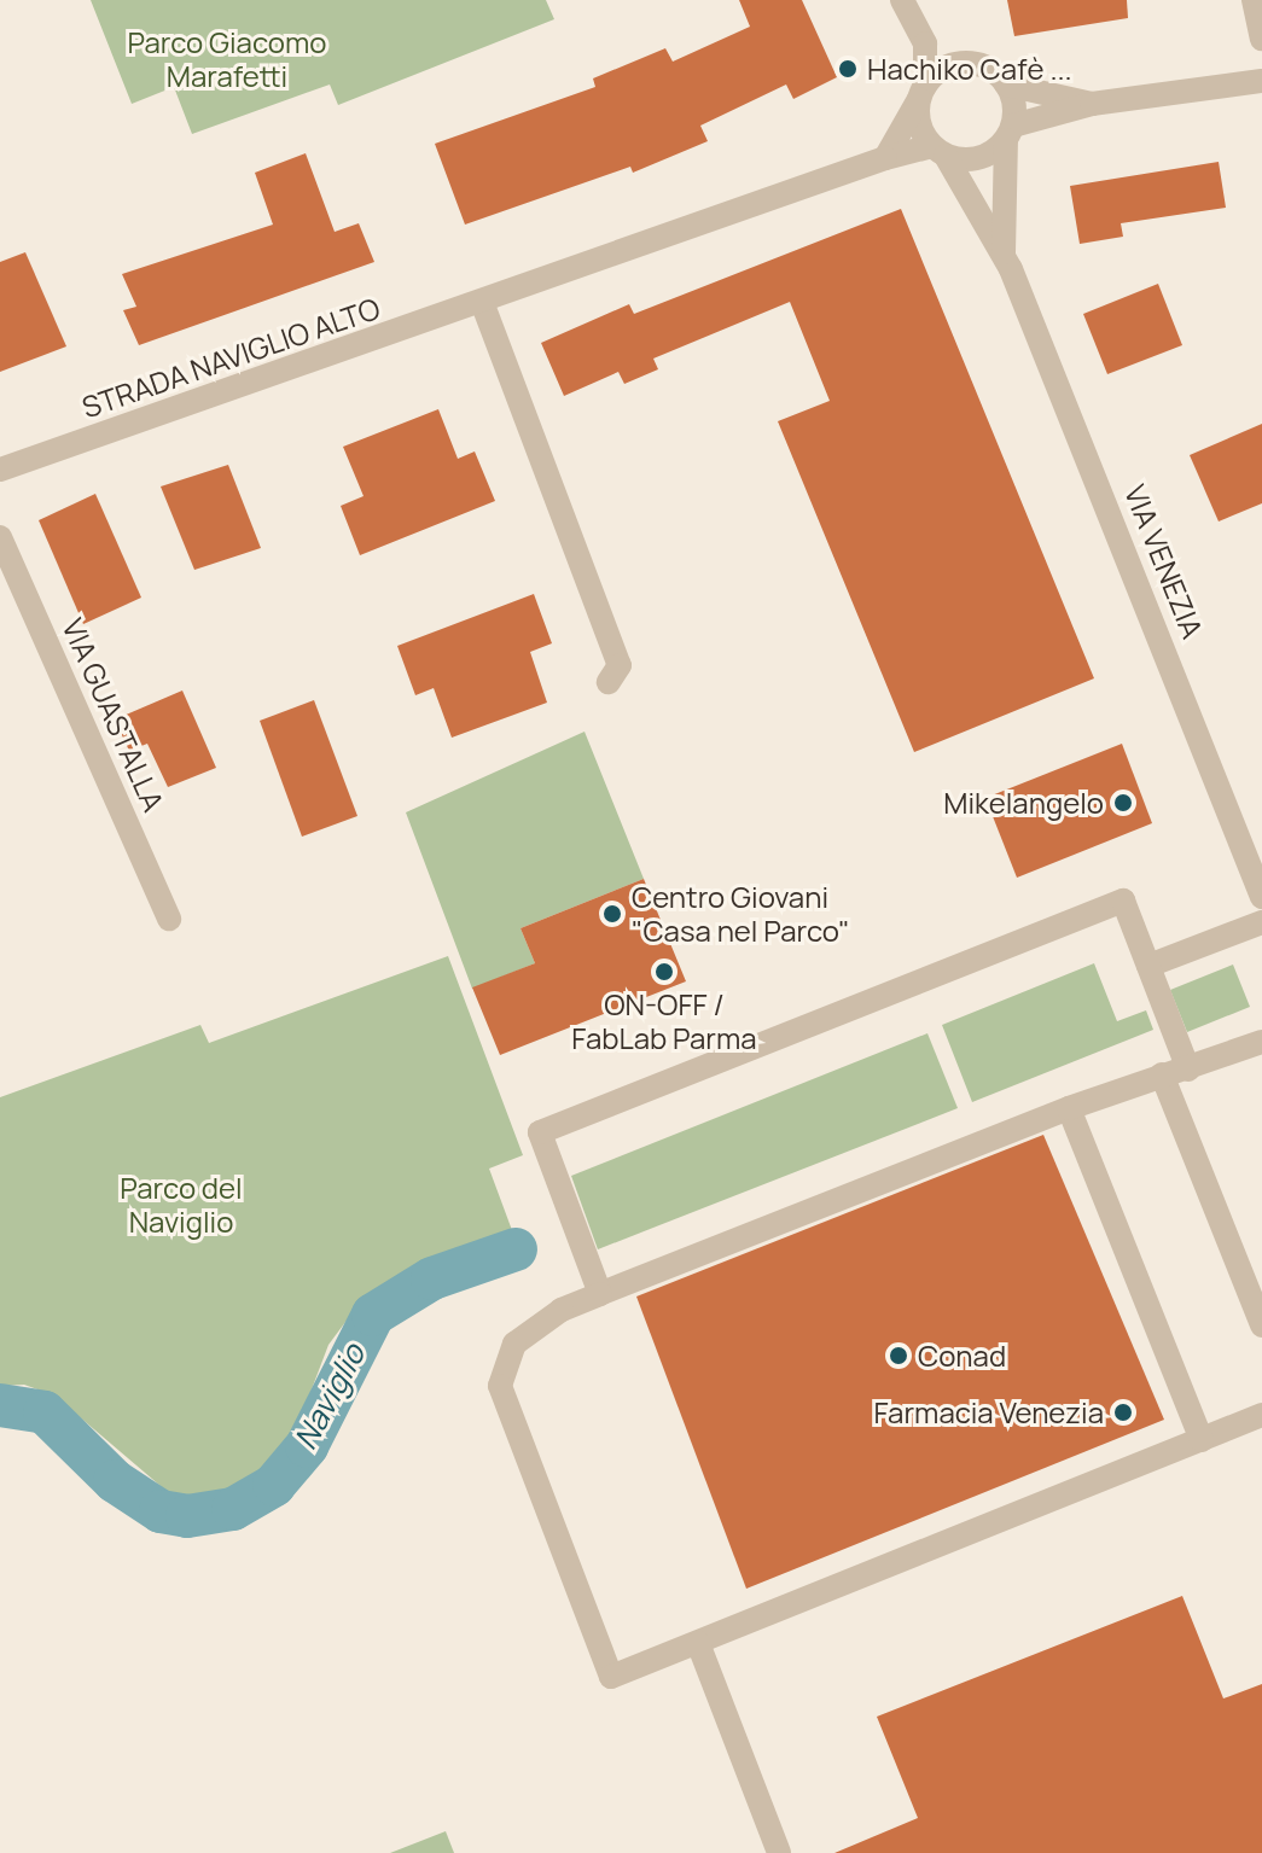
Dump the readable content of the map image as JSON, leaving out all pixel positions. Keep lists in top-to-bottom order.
{
  "streets": {
    "street": ["STRADA NAVIGLIO ALTO", "VIA VENEZIA", "VIA GUASTALLA"]
  },
  "crossings": [
    ["STRADA NAVIGLIO ALTO", "VIA VENEZIA"]
  ],
  "water": ["Naviglio"],
  "parks": ["Parco Giacomo Marafetti", "Parco del Naviglio"],
  "places": [
    "Hachiko Cafè ...",
    "Mikelangelo",
    "Centro Giovani \"Casa nel Parco\"",
    "ON-OFF / FabLab Parma",
    "Conad",
    "Farmacia Venezia"
  ]
}
